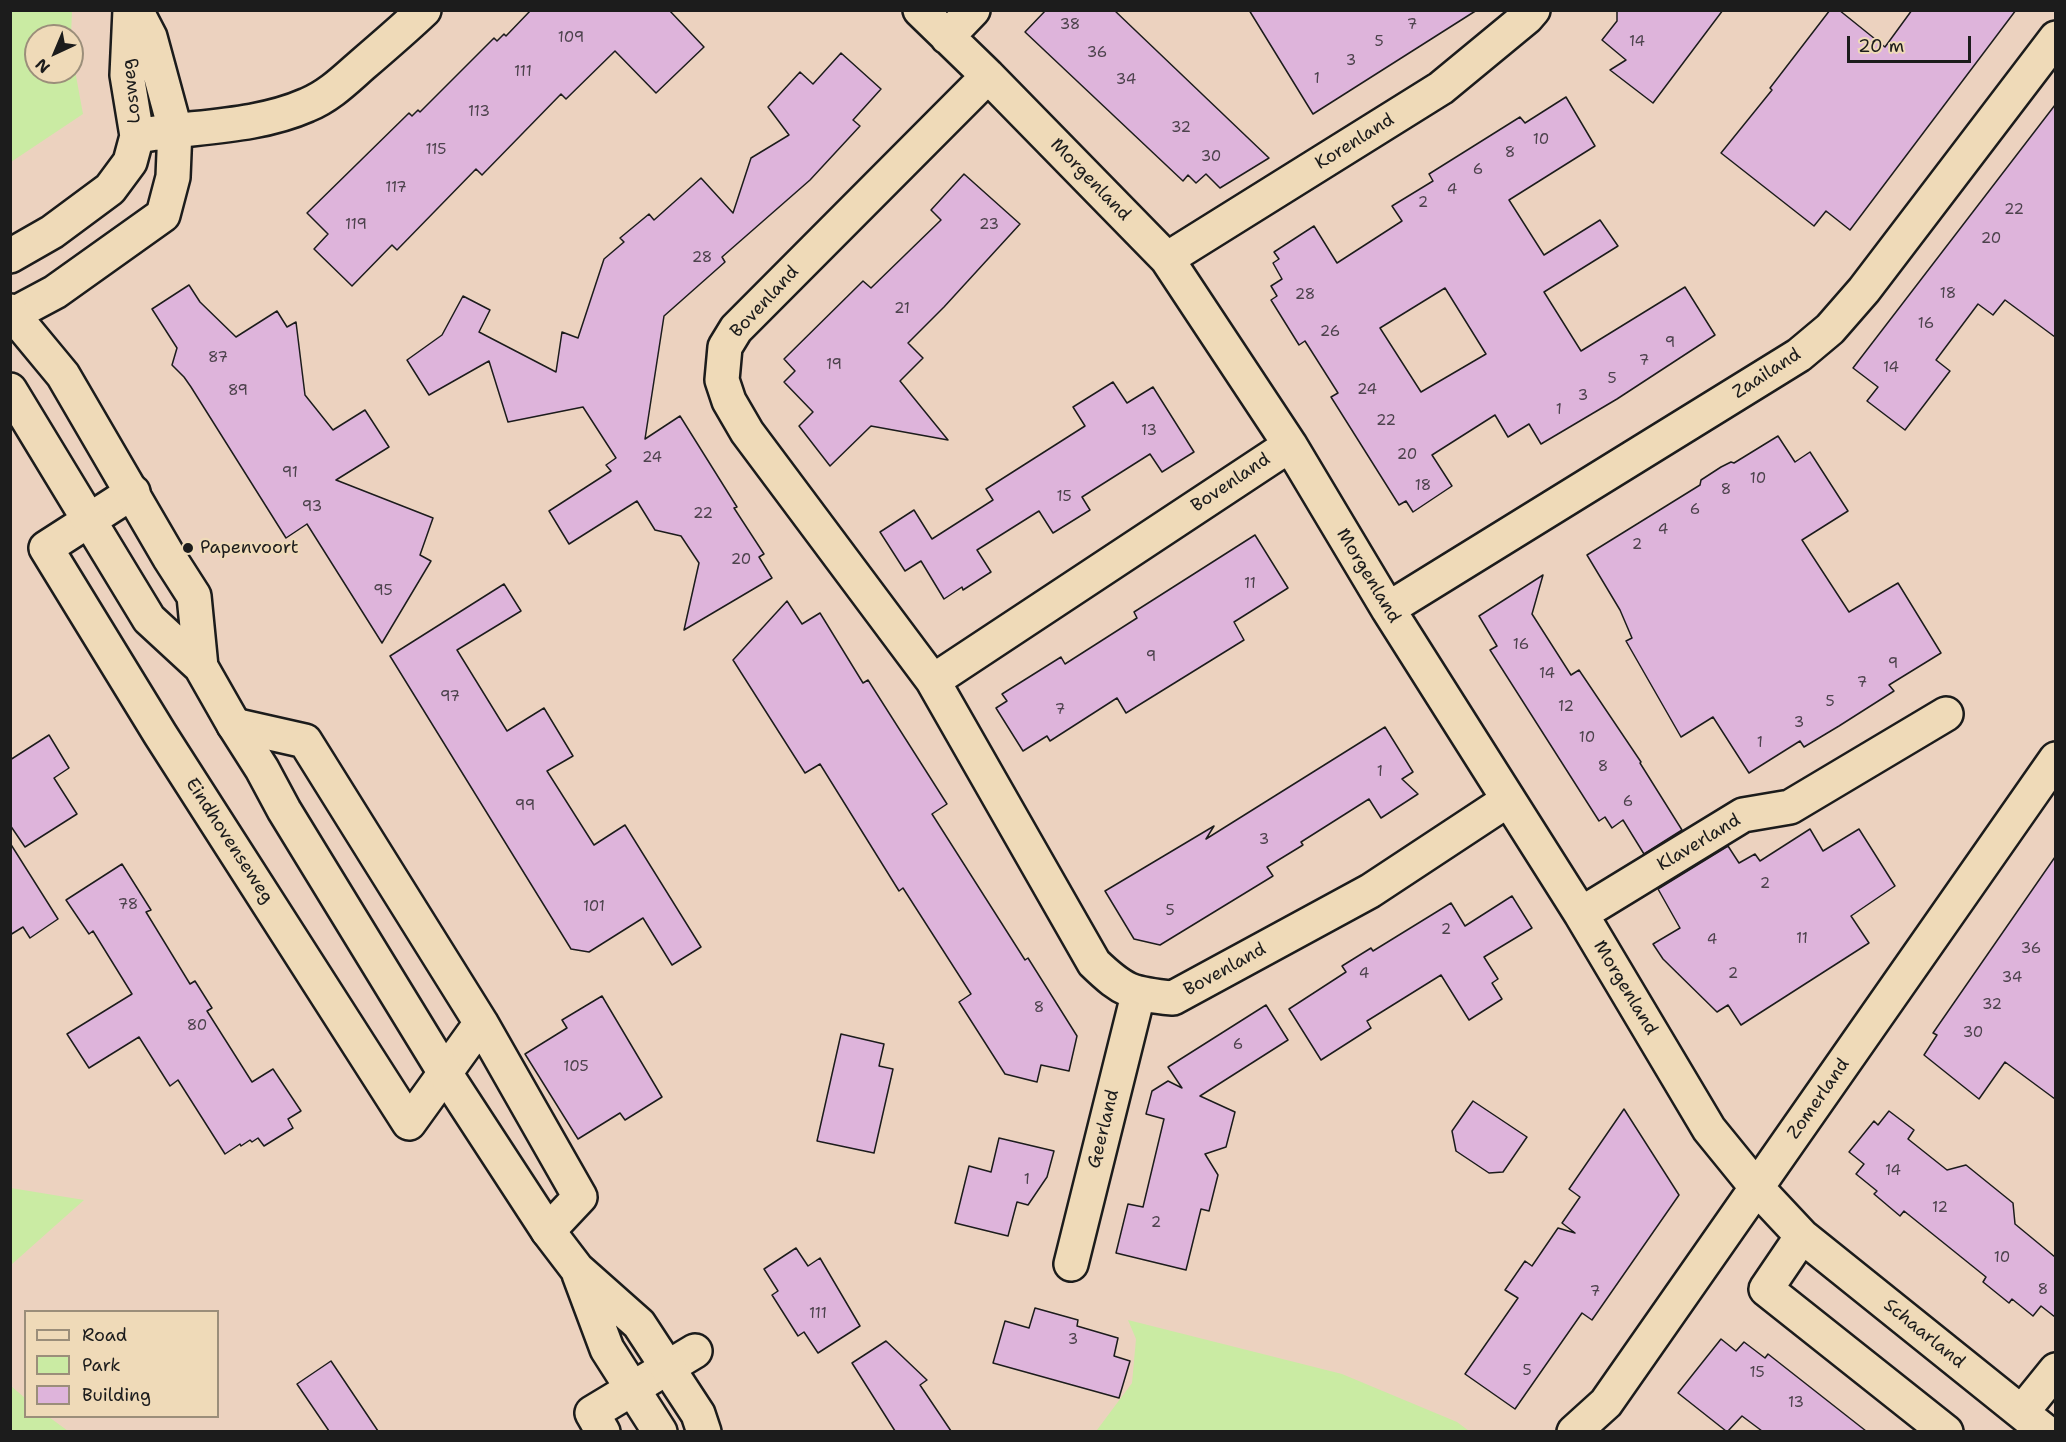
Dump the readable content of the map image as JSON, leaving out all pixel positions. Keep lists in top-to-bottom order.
{
  "streets": {
    "street": [
      "Losweg",
      "Korenland",
      "Morgenland",
      "Bovenland",
      "Zaailand",
      "Eindhovenseweg",
      "Klaverland",
      "Zomerland",
      "Geerland",
      "Schaarland"
    ]
  },
  "crossings": [
    ["Korenland", "Morgenland"],
    ["Morgenland", "Bovenland"],
    ["Morgenland", "Zaailand"],
    ["Morgenland", "Klaverland"],
    ["Morgenland", "Zomerland"],
    ["Morgenland", "Schaarland"],
    ["Bovenland", "Geerland"],
    ["Zomerland", "Schaarland"]
  ],
  "places": ["Papenvoort"],
  "house_numbers": [
    "38",
    "7",
    "109",
    "5",
    "14",
    "36",
    "3",
    "111",
    "1",
    "34",
    "113",
    "32",
    "10",
    "115",
    "8",
    "30",
    "6",
    "117",
    "4",
    "2",
    "22",
    "119",
    "23",
    "20",
    "28",
    "18",
    "28",
    "21",
    "16",
    "26",
    "9",
    "87",
    "7",
    "19",
    "14",
    "5",
    "24",
    "89",
    "3",
    "1",
    "22",
    "13",
    "20",
    "24",
    "91",
    "10",
    "18",
    "8",
    "15",
    "93",
    "6",
    "22",
    "4",
    "2",
    "20",
    "11",
    "95",
    "16",
    "9",
    "9",
    "14",
    "7",
    "97",
    "5",
    "12",
    "7",
    "3",
    "10",
    "1",
    "8",
    "1",
    "6",
    "99",
    "3",
    "2",
    "78",
    "101",
    "5",
    "2",
    "11",
    "4",
    "36",
    "4",
    "2",
    "34",
    "32",
    "8",
    "80",
    "30",
    "6",
    "105",
    "14",
    "1",
    "12",
    "2",
    "10",
    "8",
    "7",
    "111",
    "3",
    "5",
    "15",
    "13"
  ],
  "legend": ["Road", "Park", "Building"],
  "scale_bar": "20 m",
  "north": "bottom left"
}
